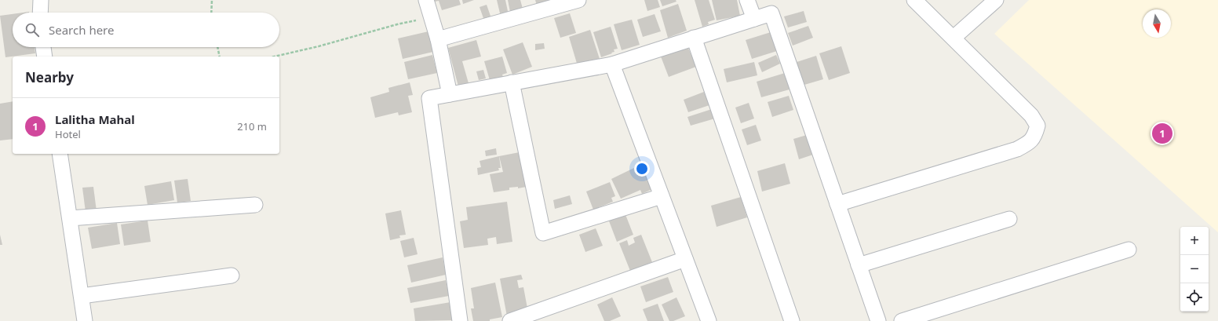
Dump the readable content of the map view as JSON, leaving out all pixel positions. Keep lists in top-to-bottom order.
{
  "north": "bottom",
  "page": {
    "search": "Search here",
    "heading": "Nearby",
    "list": [
      {
        "mark": "1",
        "name": "Lalitha Mahal",
        "note": "Hotel",
        "value": "210 m"
      }
    ],
    "pins": "1",
    "map_buttons": ["+", "−"]
  }
}
